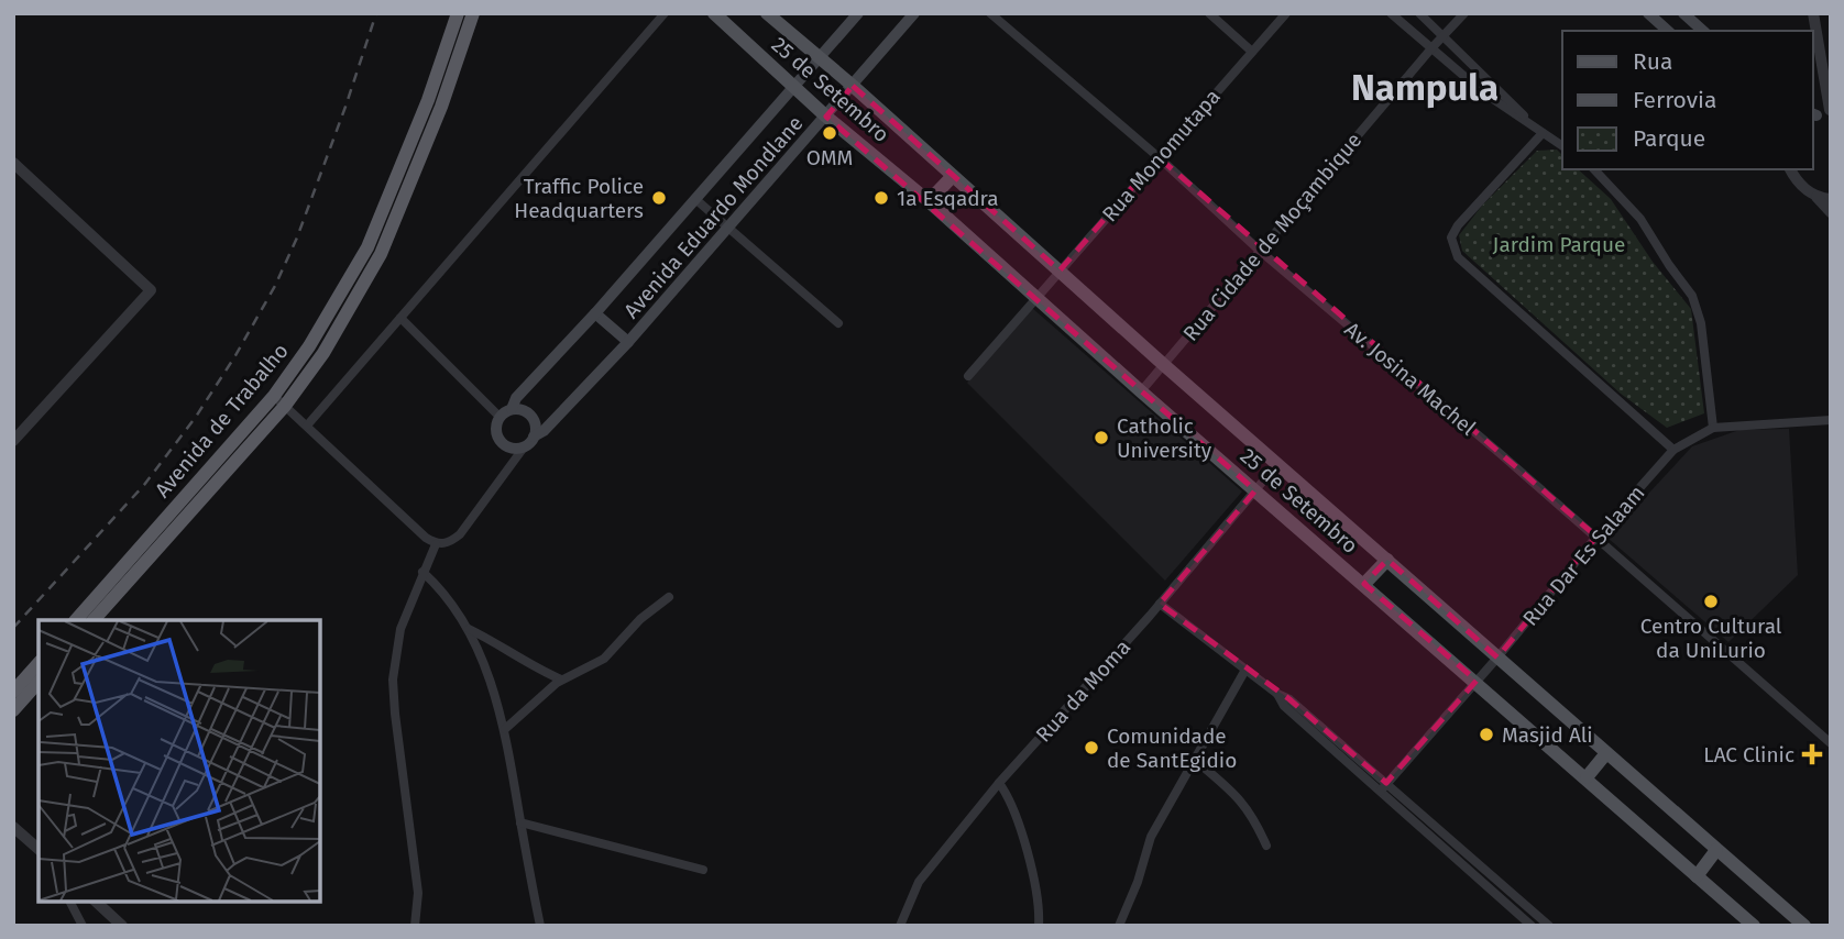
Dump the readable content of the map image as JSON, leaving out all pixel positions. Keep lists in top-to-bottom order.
{
  "streets": {
    "highway": ["Avenida de Trabalho"],
    "main road": ["25 de Setembro", "Avenida Eduardo Mondlane"],
    "street": [
      "Rua Monomutapa",
      "Rua Cidade de Moçambique",
      "Av. Josina Machel",
      "Rua Dar Es Salaam",
      "Rua da Moma"
    ]
  },
  "crossings": [
    ["25 de Setembro", "Rua Monomutapa"],
    ["25 de Setembro", "Avenida Eduardo Mondlane"],
    ["25 de Setembro", "Rua Cidade de Moçambique"],
    ["25 de Setembro", "Rua Dar Es Salaam"],
    ["25 de Setembro", "Rua da Moma"],
    ["Rua Monomutapa", "Av. Josina Machel"],
    ["Rua Cidade de Moçambique", "Av. Josina Machel"],
    ["Av. Josina Machel", "Rua Dar Es Salaam"]
  ],
  "districts": ["Nampula"],
  "parks": ["Jardim Parque"],
  "places": {
    "other": [
      "OMM",
      "Traffic Police Headquarters",
      "1a Esqadra",
      "Catholic University",
      "Centro Cultural da UniLurio",
      "Masjid Ali",
      "Comunidade de SantEgidio"
    ],
    "health": ["LAC Clinic"]
  },
  "legend": ["Rua", "Ferrovia", "Parque"]
}
